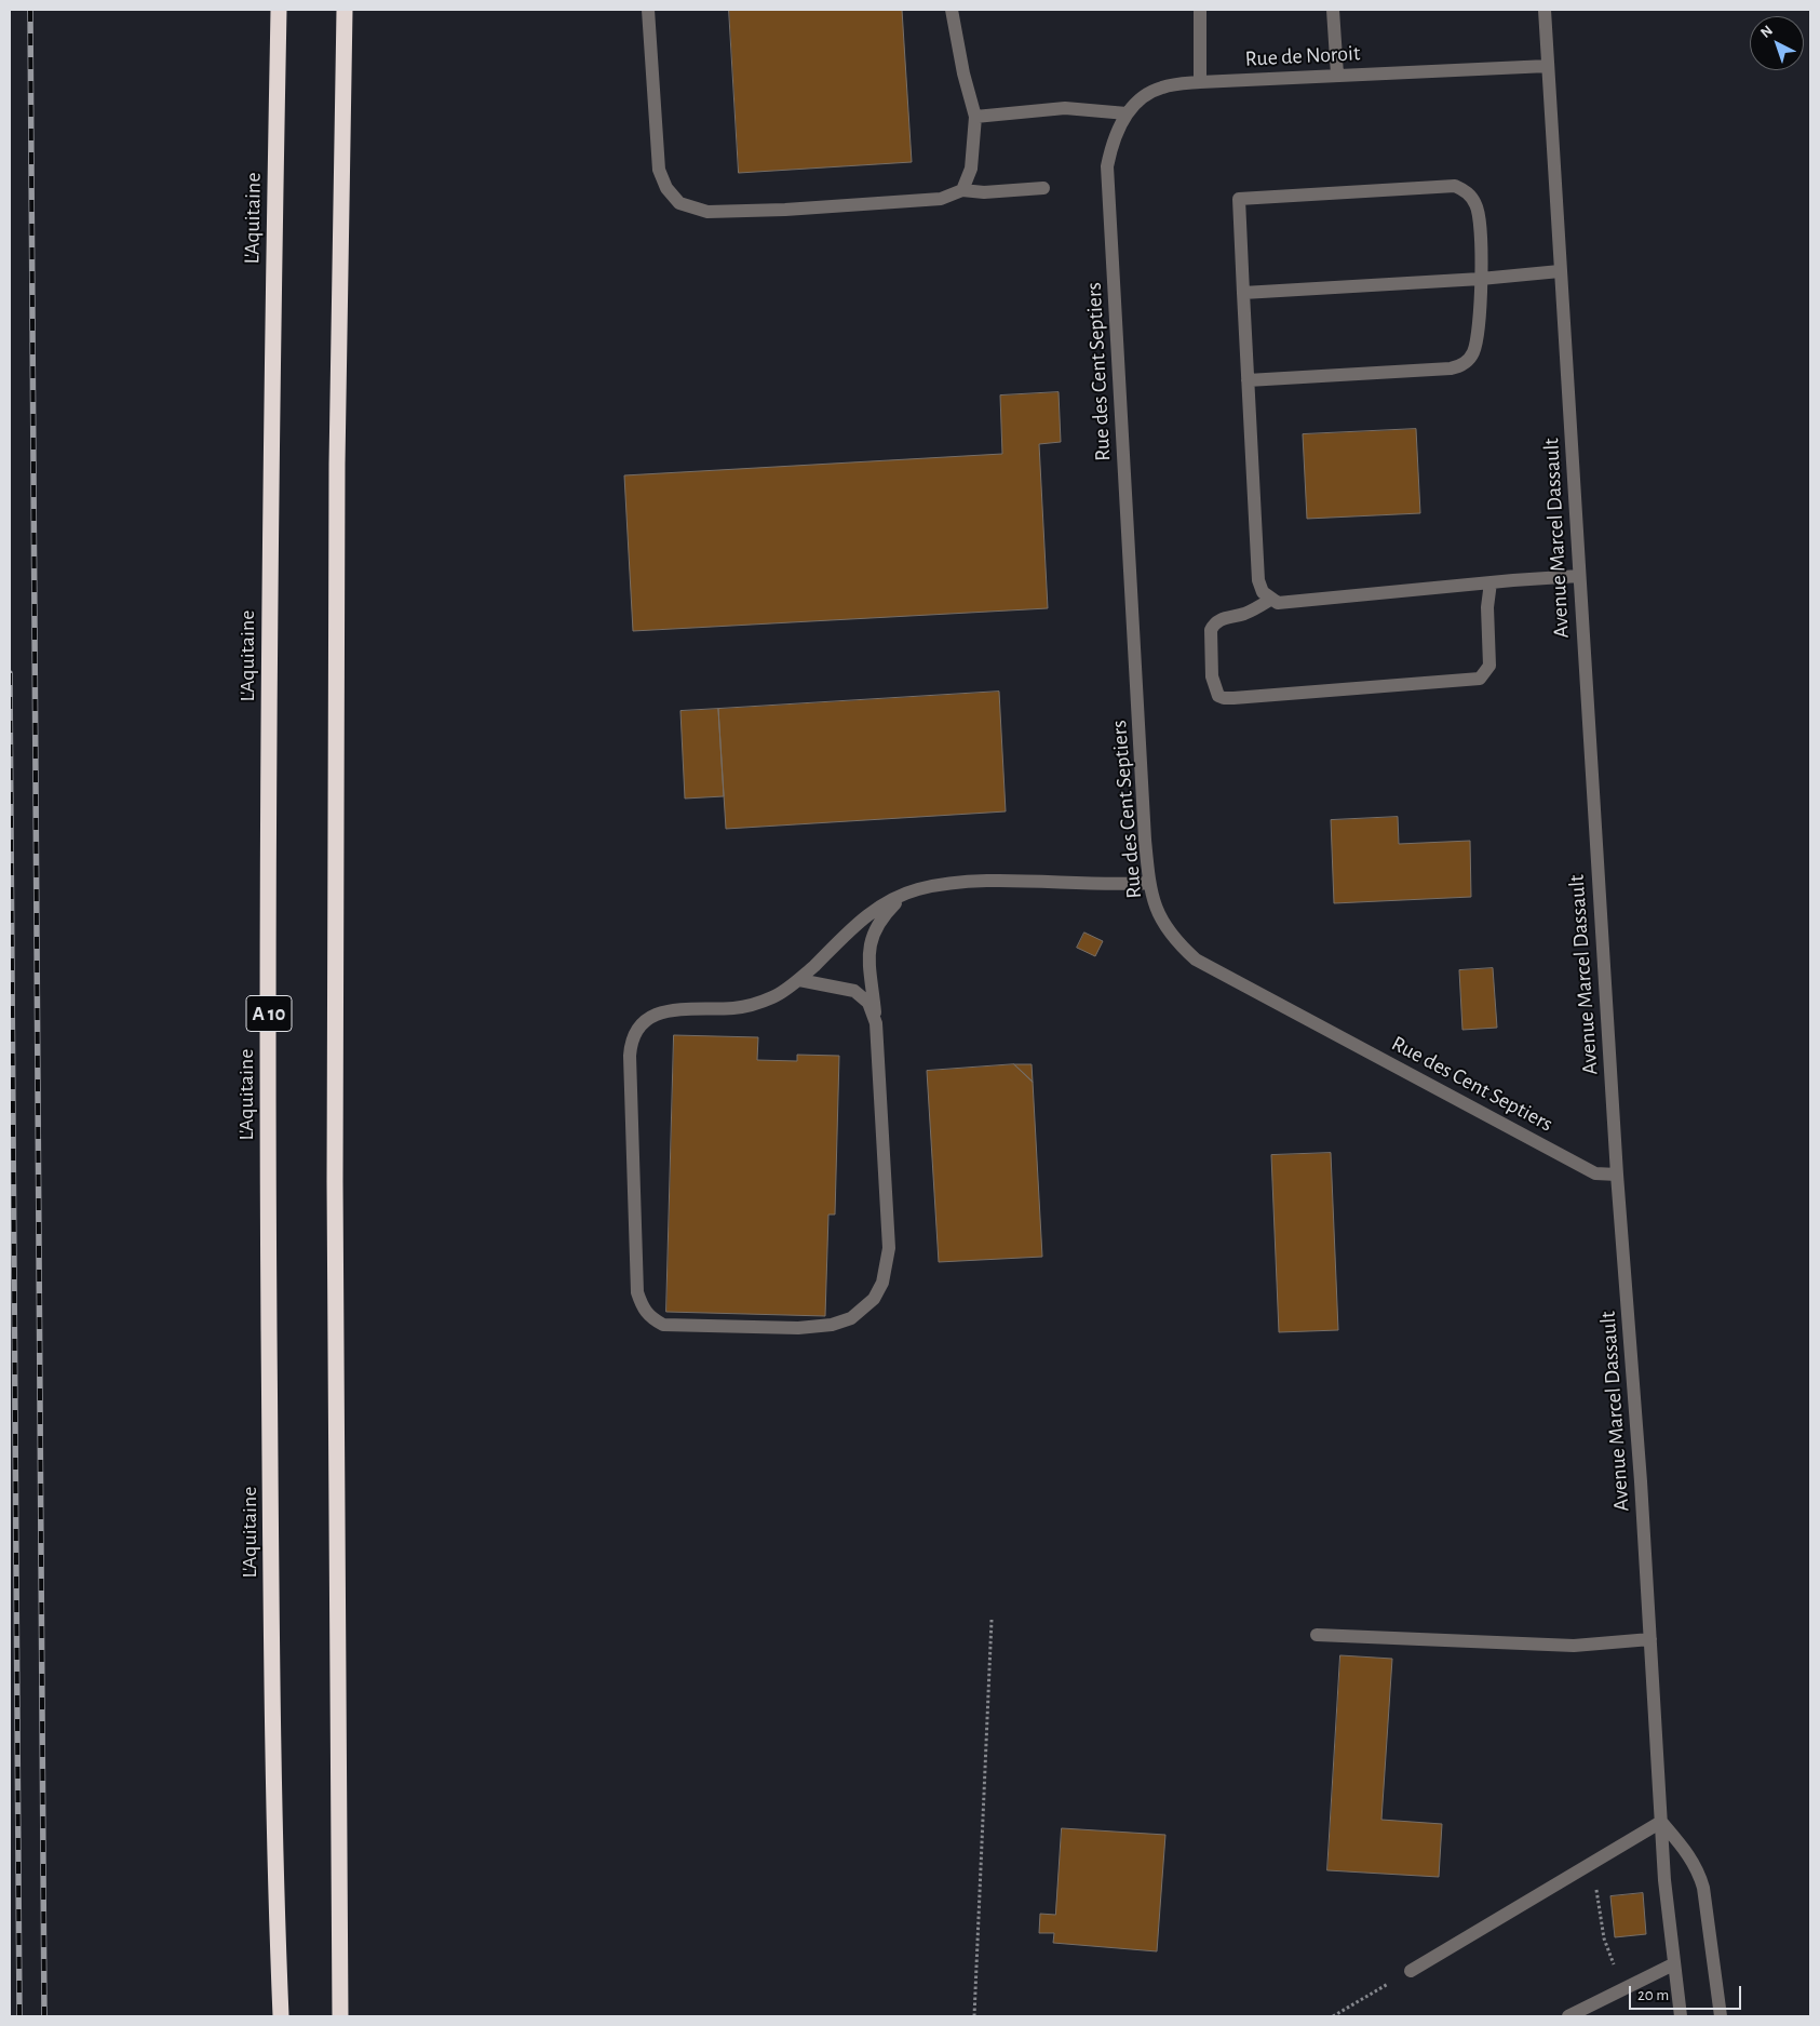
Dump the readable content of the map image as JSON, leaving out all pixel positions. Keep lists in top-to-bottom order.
{
  "streets": {
    "highway": ["L'Aquitaine", "A 10"],
    "street": ["Rue de Noroit", "Rue des Cent Septiers", "Avenue Marcel Dassault"]
  },
  "crossings": [
    ["Rue de Noroit", "Rue des Cent Septiers"],
    ["Rue de Noroit", "Avenue Marcel Dassault"],
    ["Rue des Cent Septiers", "Avenue Marcel Dassault"]
  ],
  "scale_bar": "20 m",
  "north": "top left"
}
